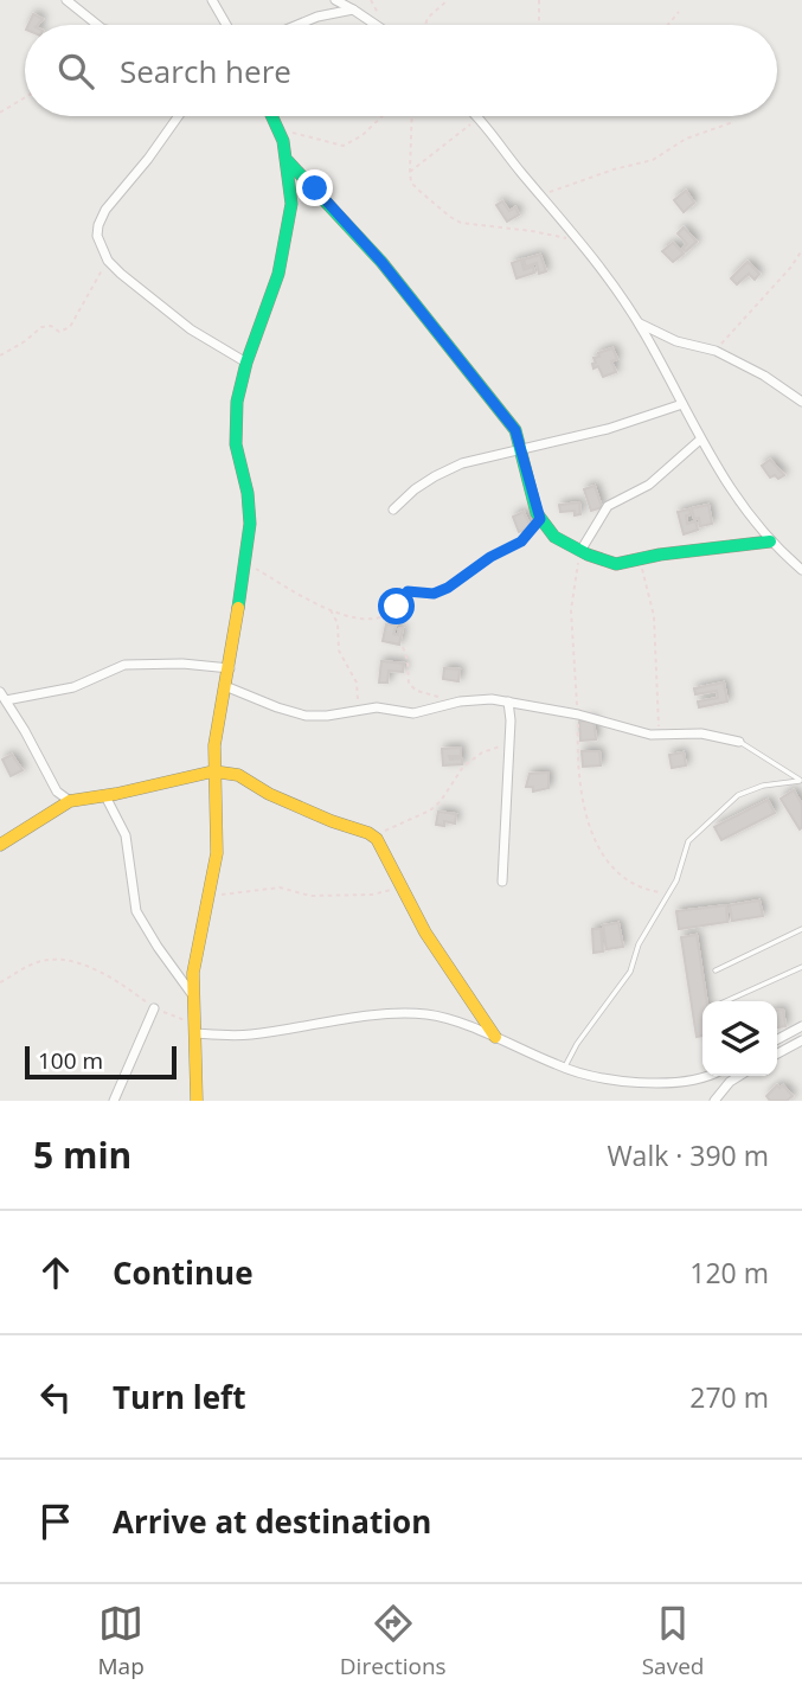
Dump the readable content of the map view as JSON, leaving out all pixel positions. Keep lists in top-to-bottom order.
{
  "scale_bar": "100 m",
  "page": {
    "search": "Search here",
    "scale": "100 m",
    "heading": ["5 min", "Walk · 390 m"],
    "list": [
      ["Continue", "120 m"],
      ["Turn left", "270 m"],
      "Arrive at destination"
    ],
    "nav": ["Map", "Directions", "Saved"]
  }
}
